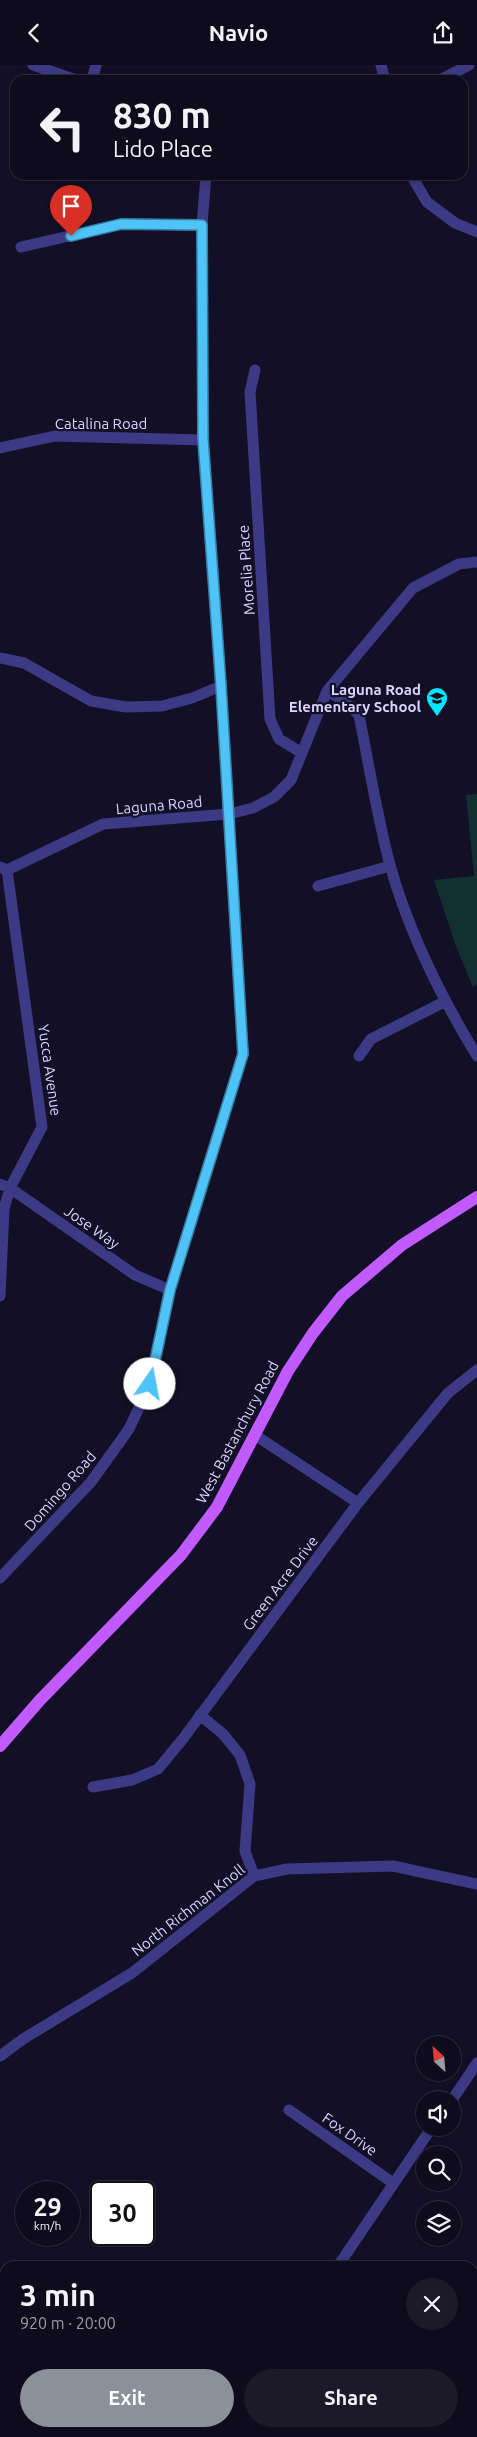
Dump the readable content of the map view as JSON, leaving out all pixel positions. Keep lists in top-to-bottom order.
{
  "streets": {
    "main road": ["West Bastanchury Road"],
    "street": [
      "Catalina Road",
      "Morelia Place",
      "Laguna Road",
      "Yucca Avenue",
      "Jose Way",
      "Domingo Road",
      "Green Acre Drive",
      "North Richman Knoll",
      "Fox Drive"
    ]
  },
  "crossings": [
    ["Catalina Road", "Domingo Road"],
    ["Morelia Place", "Laguna Road"],
    ["Laguna Road", "Yucca Avenue"],
    ["Laguna Road", "Domingo Road"],
    ["Yucca Avenue", "Jose Way"],
    ["Jose Way", "Domingo Road"]
  ],
  "places": {
    "school or university": ["Laguna Road Elementary School"]
  },
  "north": "top left",
  "page": {
    "header": "Navio",
    "turn": ["830 m", "Lido Place"],
    "speed": "29 km/h",
    "limit": "30",
    "heading": ["3 min", "920 m · 20:00"],
    "buttons": ["Exit", "Share"]
  }
}
